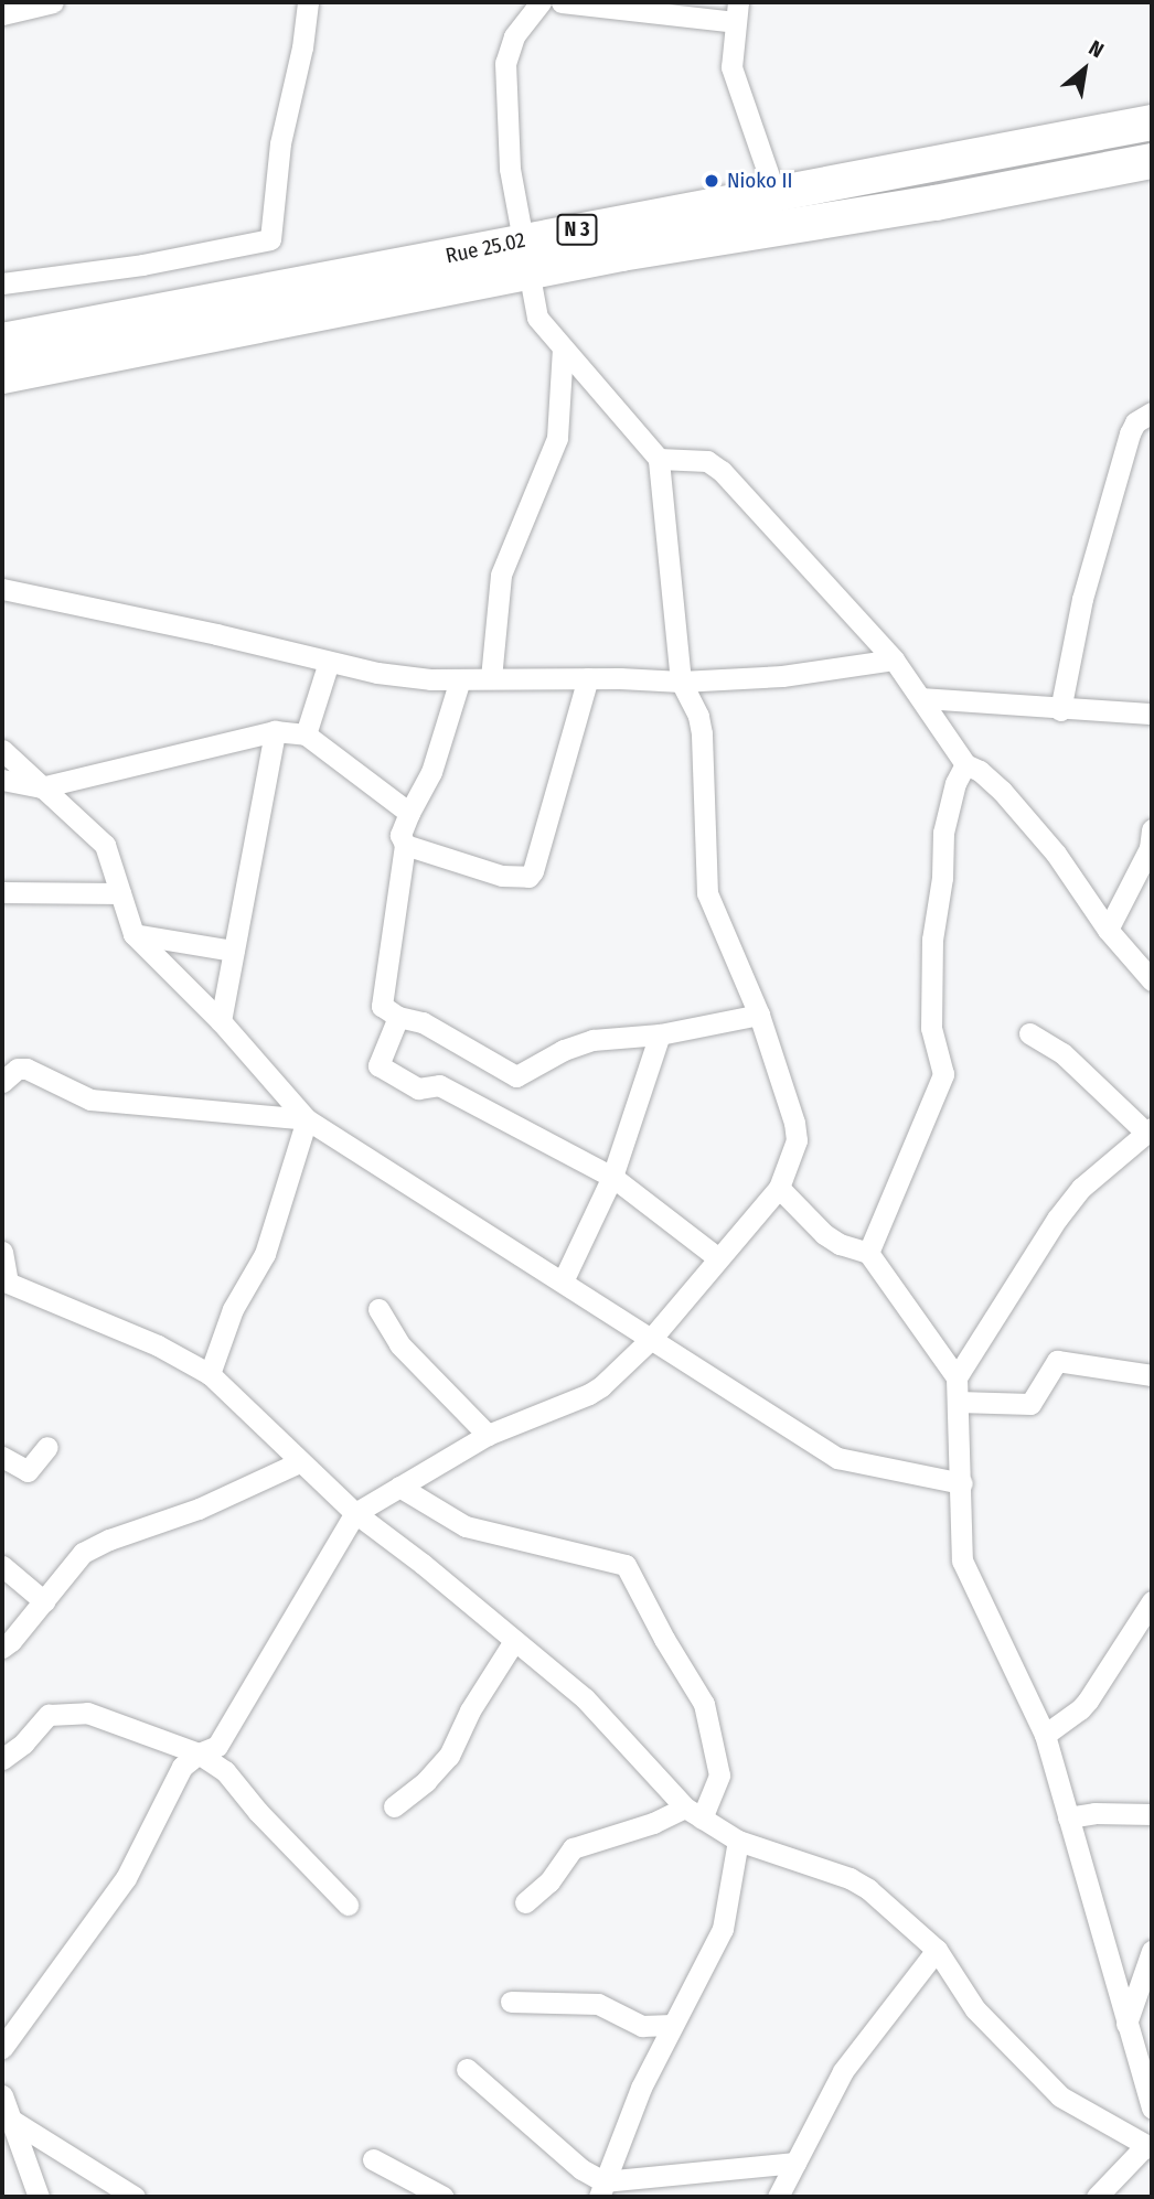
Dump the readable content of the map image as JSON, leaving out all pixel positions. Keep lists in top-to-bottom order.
{
  "streets": {
    "main road": ["N 3", "Rue 25.02"]
  },
  "places": ["Nioko II"],
  "north": "top right"
}
